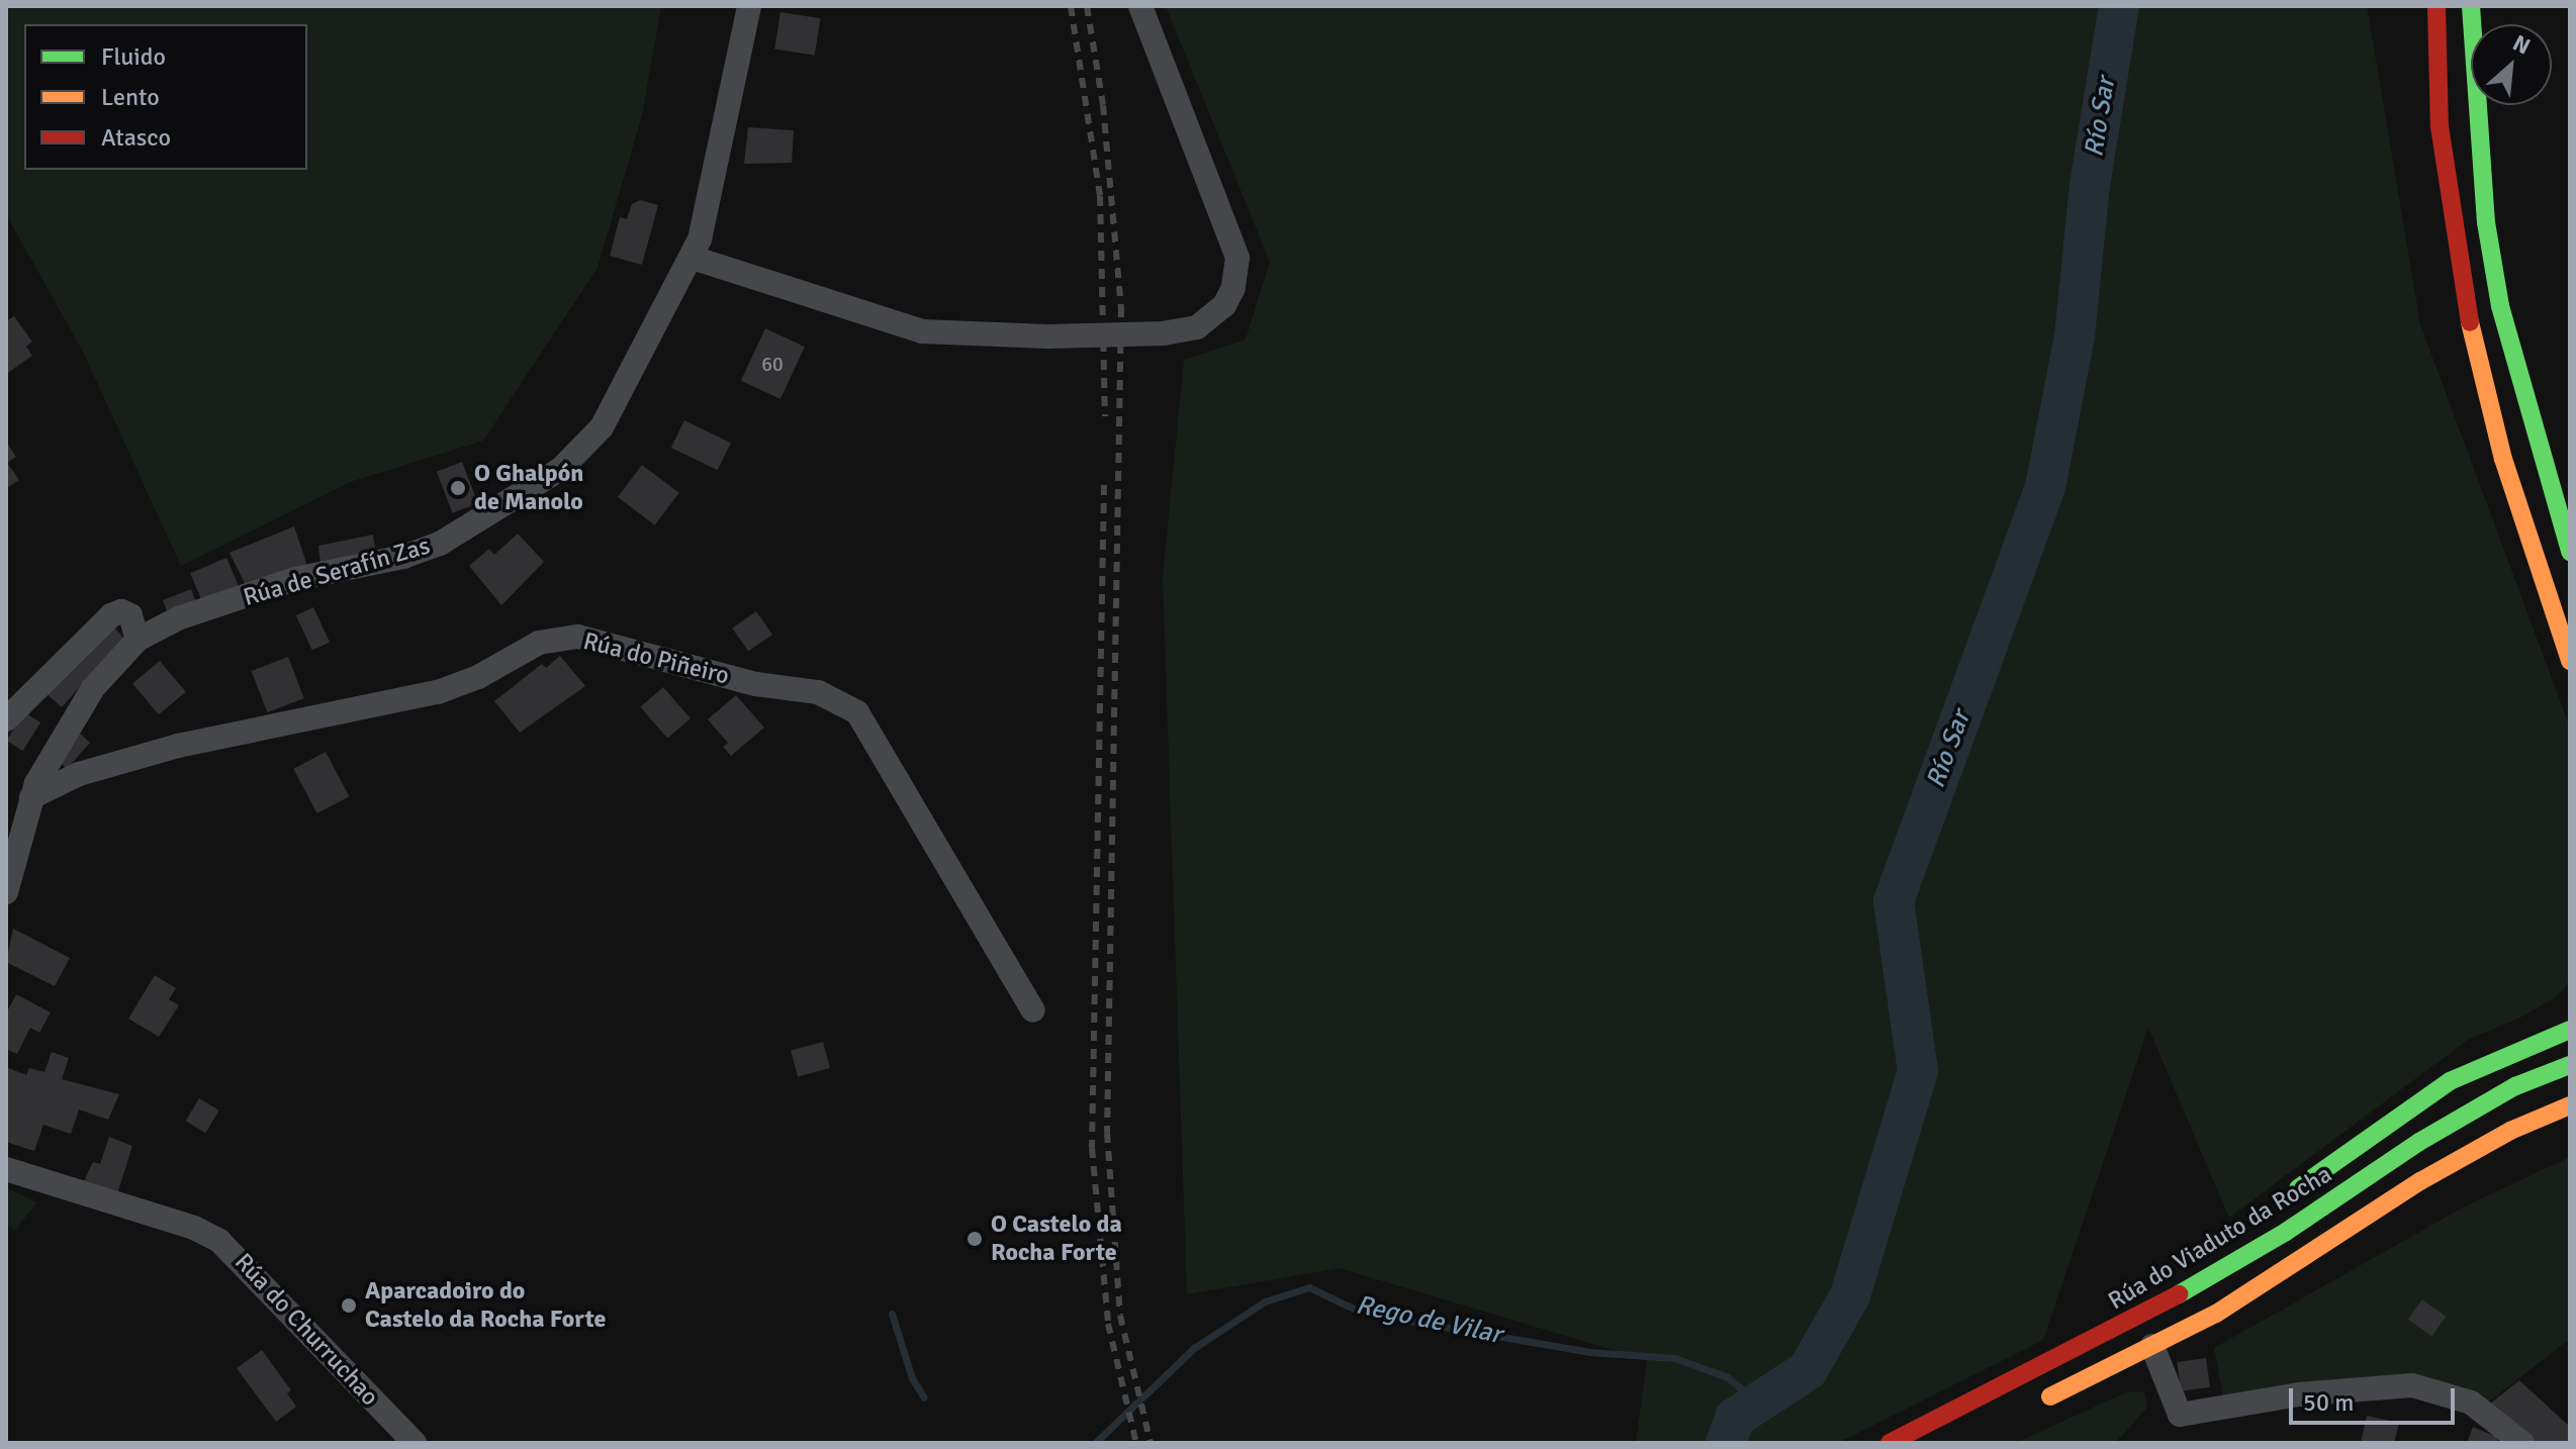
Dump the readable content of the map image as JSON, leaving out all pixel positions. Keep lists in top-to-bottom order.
{
  "streets": {
    "main road": ["Rúa do Viaduto da Rocha"],
    "street": ["Rúa de Serafín Zas", "Rúa do Piñeiro", "Rúa do Churruchao"]
  },
  "crossings": [
    ["Rúa de Serafín Zas", "Rúa do Piñeiro"]
  ],
  "water": ["Río Sar", "Rego de Vilar"],
  "places": ["O Ghalpón de Manolo", "O Castelo da Rocha Forte", "Aparcadoiro do Castelo da Rocha Forte"],
  "house_numbers": ["60"],
  "legend": ["Fluido", "Lento", "Atasco"],
  "scale_bar": "50 m",
  "north": "top right"
}
